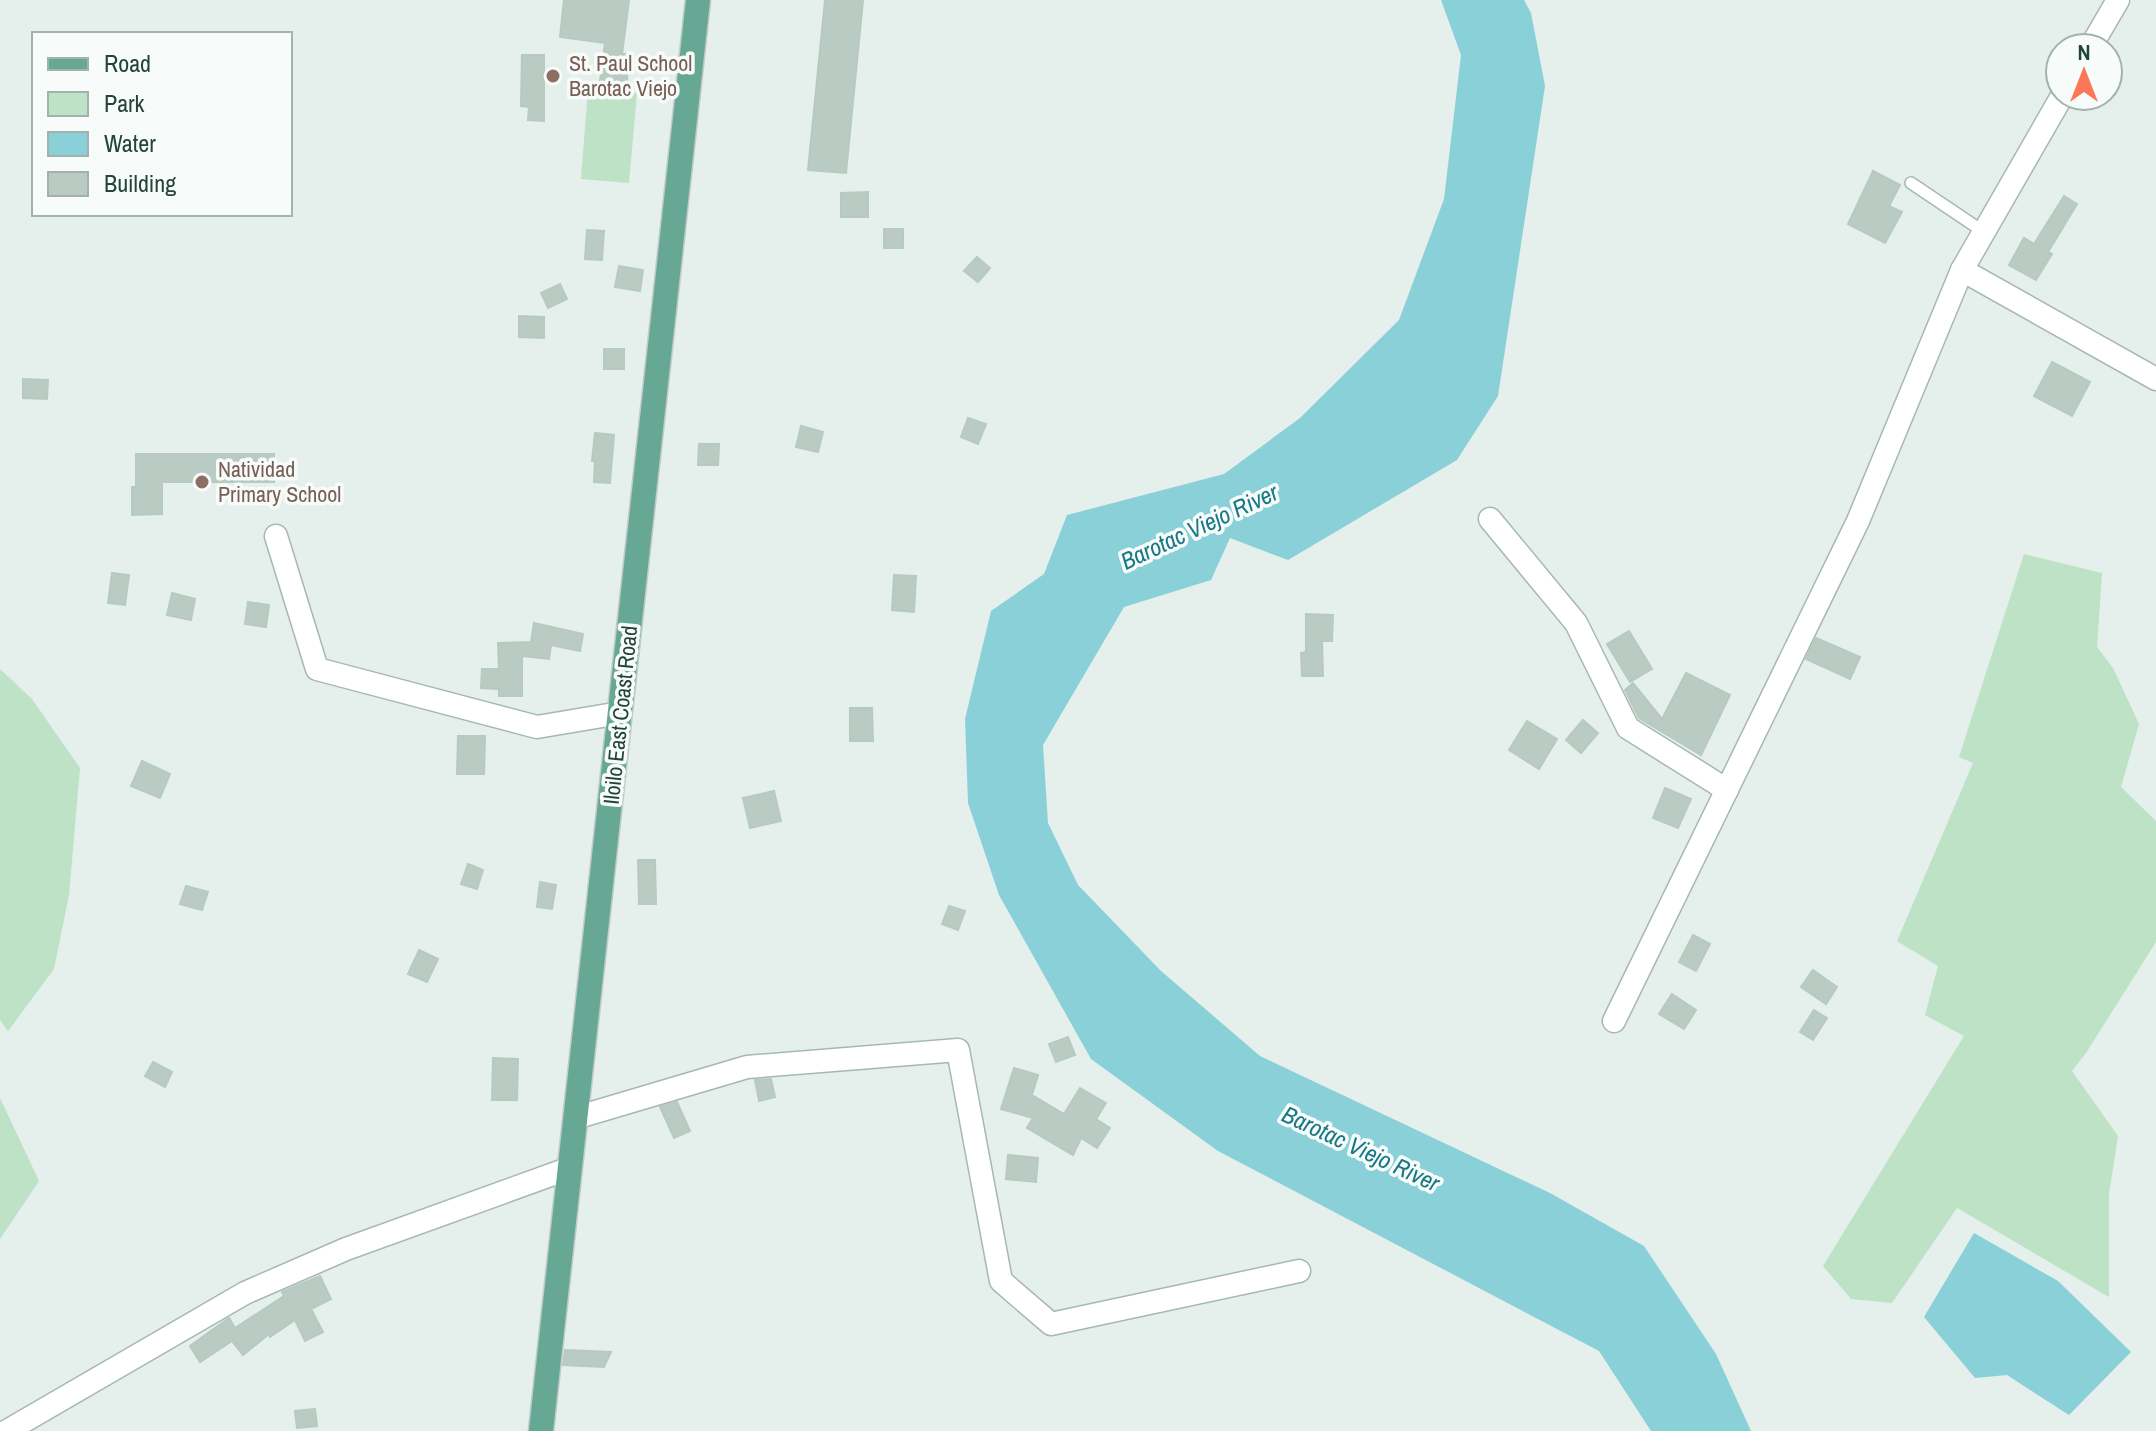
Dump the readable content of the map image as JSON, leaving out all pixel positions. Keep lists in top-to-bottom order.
{
  "streets": {
    "main road": ["Iloilo East Coast Road"]
  },
  "water": ["Barotac Viejo River"],
  "places": ["St. Paul School Barotac Viejo", "Natividad Primary School"],
  "legend": [
    "Road",
    "Park",
    "Water",
    "Building"
  ],
  "north": "top"
}
